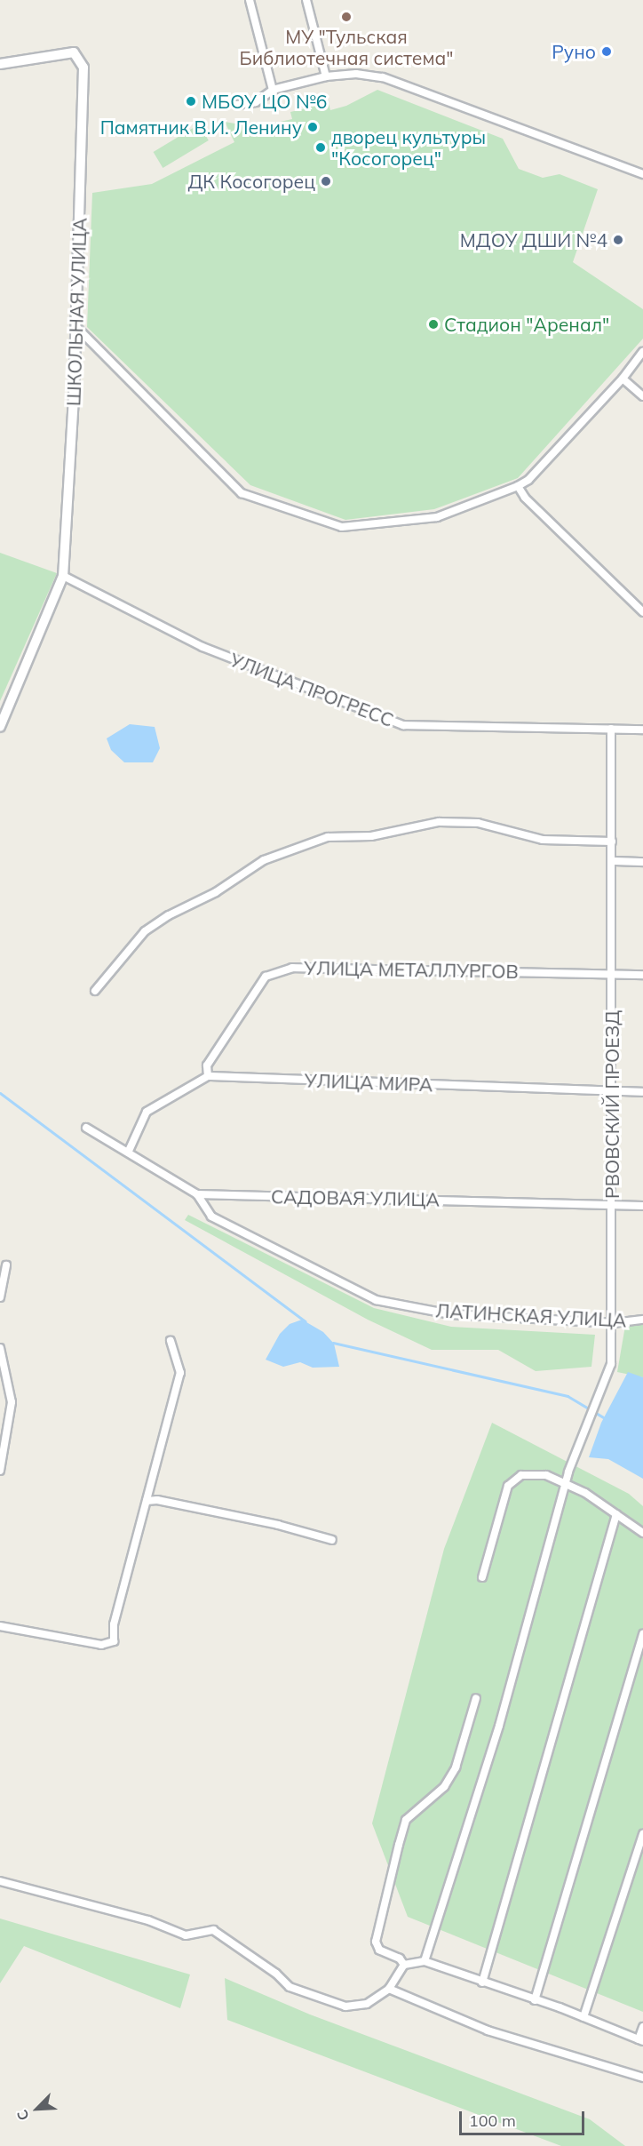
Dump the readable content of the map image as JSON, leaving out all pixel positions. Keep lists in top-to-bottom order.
{
  "streets": {
    "street": [
      "ШКОЛЬНАЯ УЛИЦА",
      "УЛИЦА ПРОГРЕСС",
      "УЛИЦА МЕТАЛЛУРГОВ",
      "УЛИЦА МИРА",
      "РВОВСКИЙ ПРОЕЗД",
      "САДОВАЯ УЛИЦА",
      "ЛАТИНСКАЯ УЛИЦА"
    ]
  },
  "crossings": [
    ["ШКОЛЬНАЯ УЛИЦА", "УЛИЦА ПРОГРЕСС"],
    ["УЛИЦА ПРОГРЕСС", "РВОВСКИЙ ПРОЕЗД"],
    ["УЛИЦА МЕТАЛЛУРГОВ", "УЛИЦА МИРА"],
    ["УЛИЦА МЕТАЛЛУРГОВ", "РВОВСКИЙ ПРОЕЗД"],
    ["УЛИЦА МИРА", "РВОВСКИЙ ПРОЕЗД"],
    ["РВОВСКИЙ ПРОЕЗД", "САДОВАЯ УЛИЦА"],
    ["РВОВСКИЙ ПРОЕЗД", "ЛАТИНСКАЯ УЛИЦА"],
    ["САДОВАЯ УЛИЦА", "ЛАТИНСКАЯ УЛИЦА"]
  ],
  "places": [
    "МУ \"Тульская Библиотечная система\"",
    "Руно",
    "МБОУ ЦО №6",
    "Памятник В.И. Ленину",
    "дворец культуры \"Косогорец\"",
    "ДК Косогорец",
    "МДОУ ДШИ №4",
    "Стадион \"Аренал\""
  ],
  "scale_bar": "100 m",
  "north": "bottom left"
}
